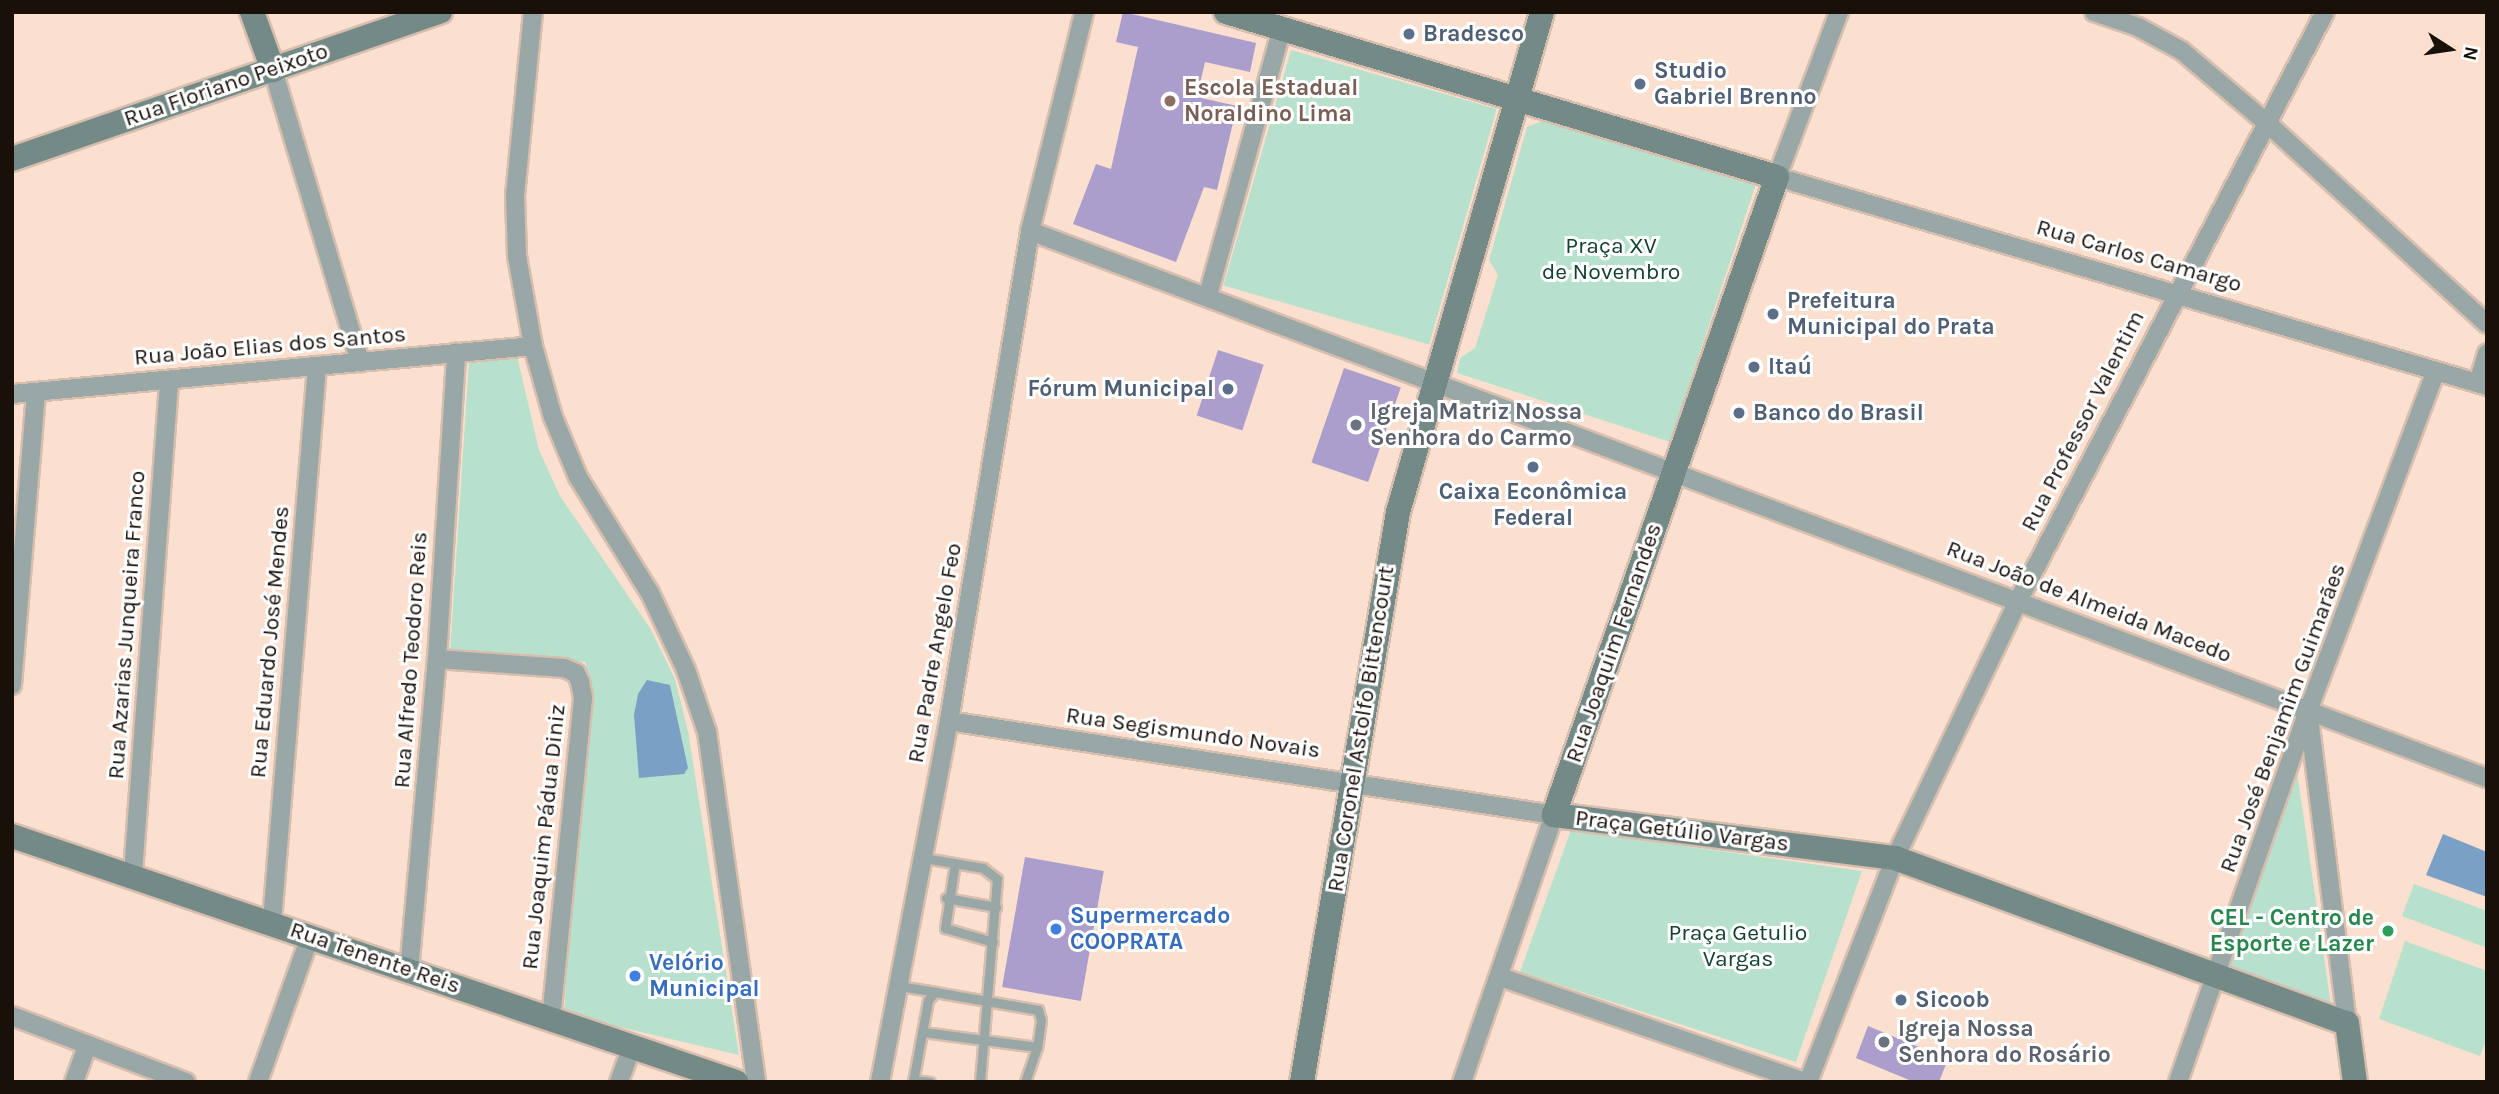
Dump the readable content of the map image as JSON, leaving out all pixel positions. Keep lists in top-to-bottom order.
{
  "streets": {
    "street": [
      "Rua Floriano Peixoto",
      "Rua Carlos Camargo",
      "Rua João Elias dos Santos",
      "Rua Professor Valentim",
      "Rua João de Almeida Macedo",
      "Rua Azarias Junqueira Franco",
      "Rua Eduardo José Mendes",
      "Rua Joaquim Fernandes",
      "Rua Padre Angelo Feo",
      "Rua Alfredo Teodoro Reis",
      "Rua José Benjamim Guimarães",
      "Rua Coronel Astolfo Bittencourt",
      "Rua Segismundo Novais",
      "Praça Getúlio Vargas",
      "Rua Joaquim Pádua Diniz",
      "Rua Tenente Reis"
    ]
  },
  "crossings": [
    ["Rua Carlos Camargo", "Rua Professor Valentim"],
    ["Rua Carlos Camargo", "Rua José Benjamim Guimarães"],
    ["Rua João Elias dos Santos", "Rua Azarias Junqueira Franco"],
    ["Rua João Elias dos Santos", "Rua Eduardo José Mendes"],
    ["Rua João Elias dos Santos", "Rua Alfredo Teodoro Reis"],
    ["Rua Professor Valentim", "Rua João de Almeida Macedo"],
    ["Rua Professor Valentim", "Praça Getúlio Vargas"],
    ["Rua João de Almeida Macedo", "Rua Joaquim Fernandes"],
    ["Rua João de Almeida Macedo", "Rua José Benjamim Guimarães"],
    ["Rua Azarias Junqueira Franco", "Rua Tenente Reis"],
    ["Rua Eduardo José Mendes", "Rua Tenente Reis"],
    ["Rua Joaquim Fernandes", "Rua Segismundo Novais"],
    ["Rua Joaquim Fernandes", "Praça Getúlio Vargas"],
    ["Rua Padre Angelo Feo", "Rua Segismundo Novais"],
    ["Rua Alfredo Teodoro Reis", "Rua Joaquim Pádua Diniz"],
    ["Rua Alfredo Teodoro Reis", "Rua Tenente Reis"],
    ["Rua José Benjamim Guimarães", "Praça Getúlio Vargas"],
    ["Rua Coronel Astolfo Bittencourt", "Rua Segismundo Novais"],
    ["Rua Segismundo Novais", "Praça Getúlio Vargas"],
    ["Rua Joaquim Pádua Diniz", "Rua Tenente Reis"]
  ],
  "parks": ["Praça XV de Novembro", "Praça Getulio Vargas"],
  "places": [
    "Bradesco",
    "Studio Gabriel Brenno",
    "Escola Estadual Noraldino Lima",
    "Prefeitura Municipal do Prata",
    "Itaú",
    "Fórum Municipal",
    "Banco do Brasil",
    "Igreja Matriz Nossa Senhora do Carmo",
    "Caixa Econômica Federal",
    "Supermercado COOPRATA",
    "CEL - Centro de Esporte e Lazer",
    "Velório Municipal",
    "Sicoob",
    "Igreja Nossa Senhora do Rosário"
  ],
  "north": "right"
}
